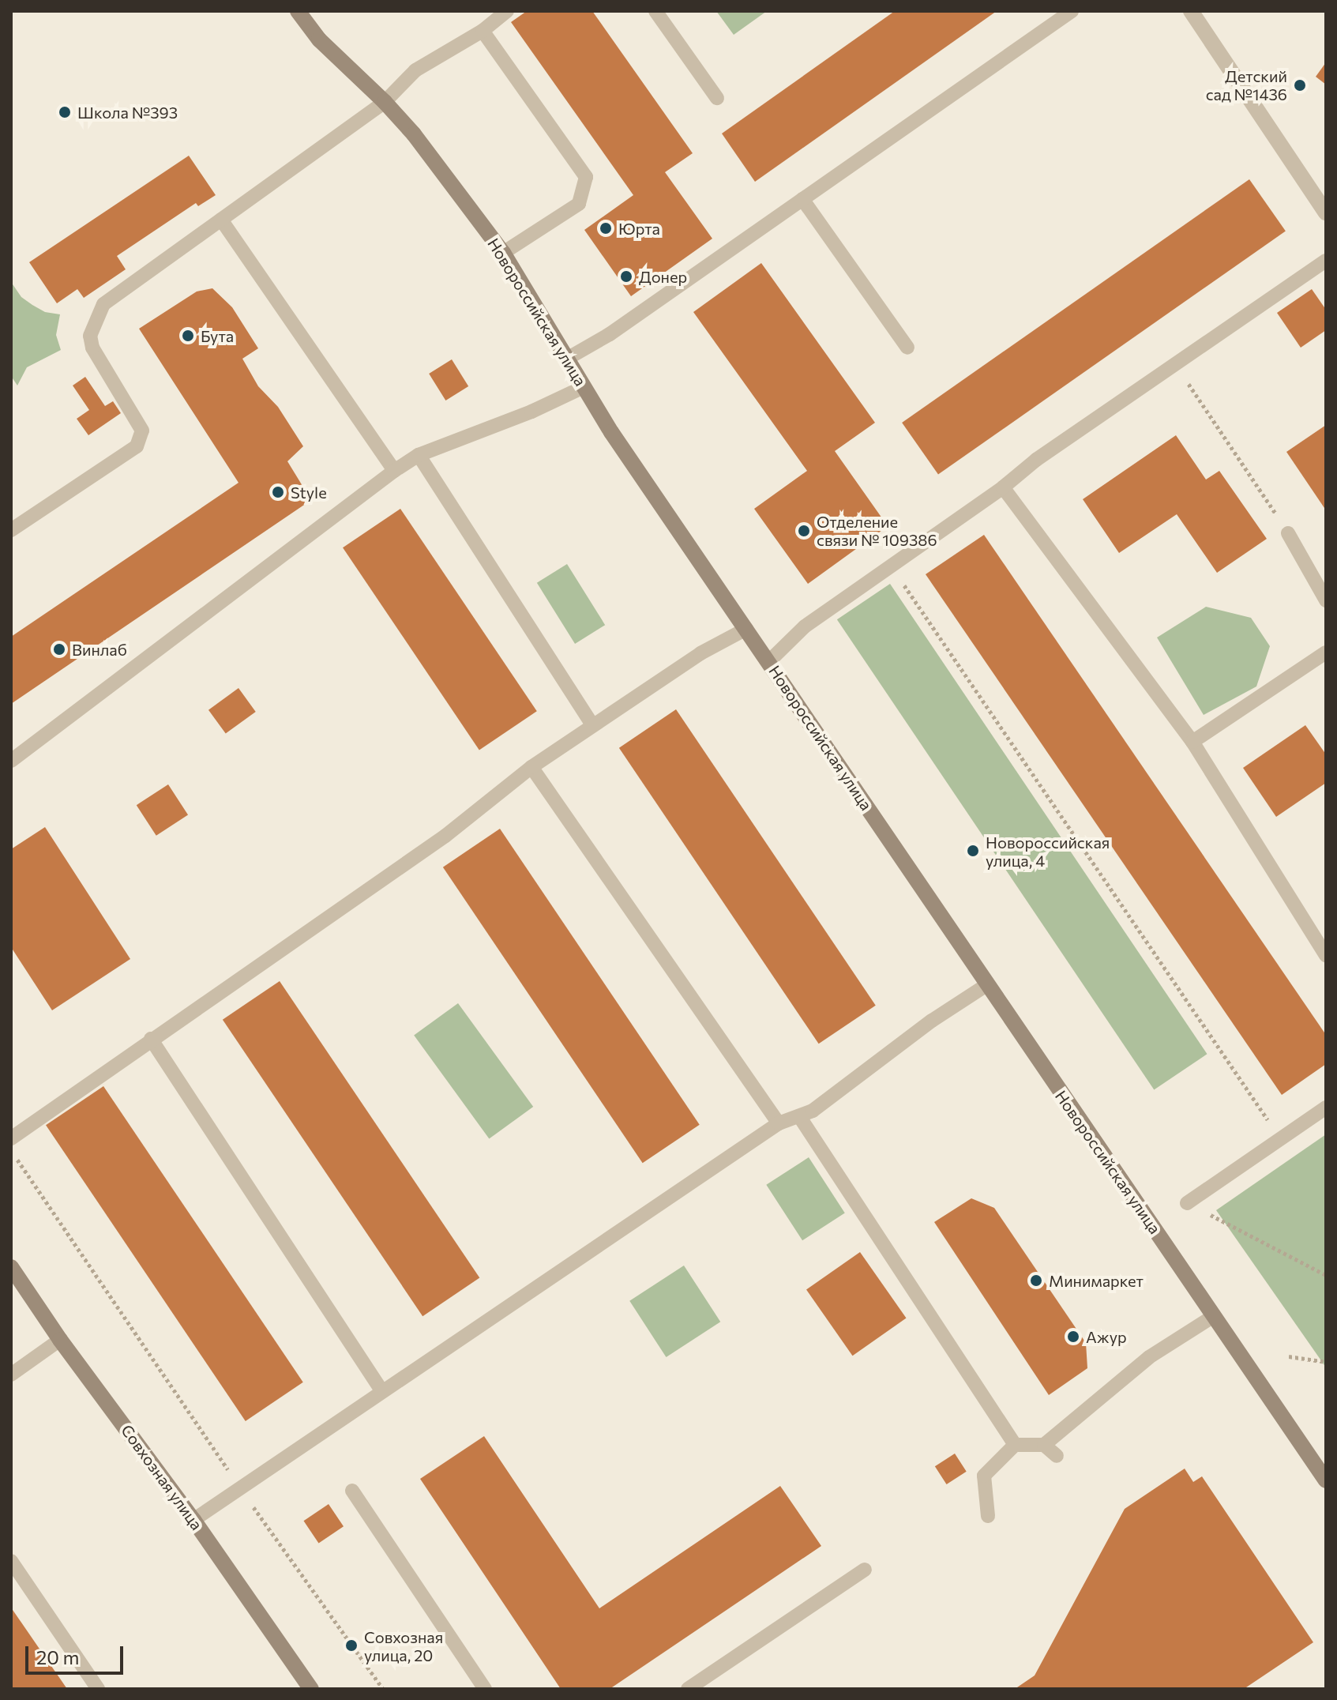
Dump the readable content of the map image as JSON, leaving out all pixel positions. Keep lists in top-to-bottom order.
{
  "streets": {
    "street": ["Новороссийская улица", "Совхозная улица"]
  },
  "places": [
    "Детский сад №1436",
    "Школа №393",
    "Юрта",
    "Донер",
    "Бута",
    "Style",
    "Отделение связи № 109386",
    "Винлаб",
    "Новороссийская улица, 4",
    "Минимаркет",
    "Ажур",
    "Совхозная улица, 20"
  ],
  "scale_bar": "20 m"
}
